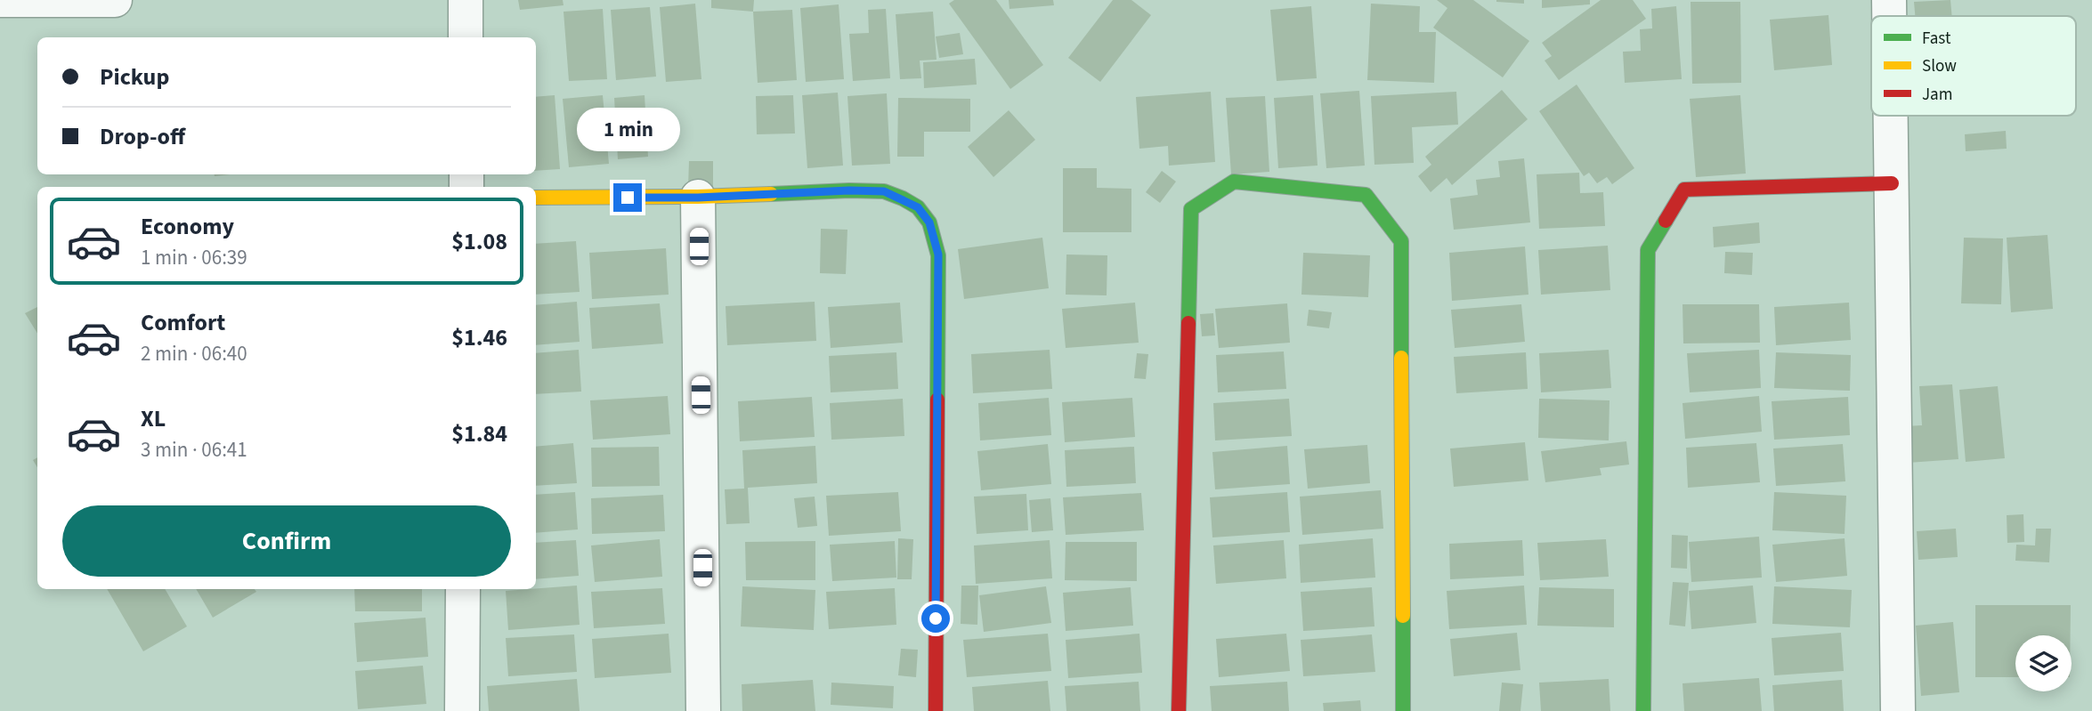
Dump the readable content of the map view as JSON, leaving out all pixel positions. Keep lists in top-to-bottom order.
{
  "legend": ["Fast", "Slow", "Jam"],
  "page": {
    "banner": ["Pickup", "Drop-off"],
    "bubble": "1 min",
    "list": [
      {
        "name": "Economy",
        "note": "1 min · 06:39",
        "value": "$1.08"
      },
      {
        "name": "Comfort",
        "note": "2 min · 06:40",
        "value": "$1.46"
      },
      {
        "name": "XL",
        "note": "3 min · 06:41",
        "value": "$1.84"
      }
    ],
    "buttons": "Confirm"
  }
}
